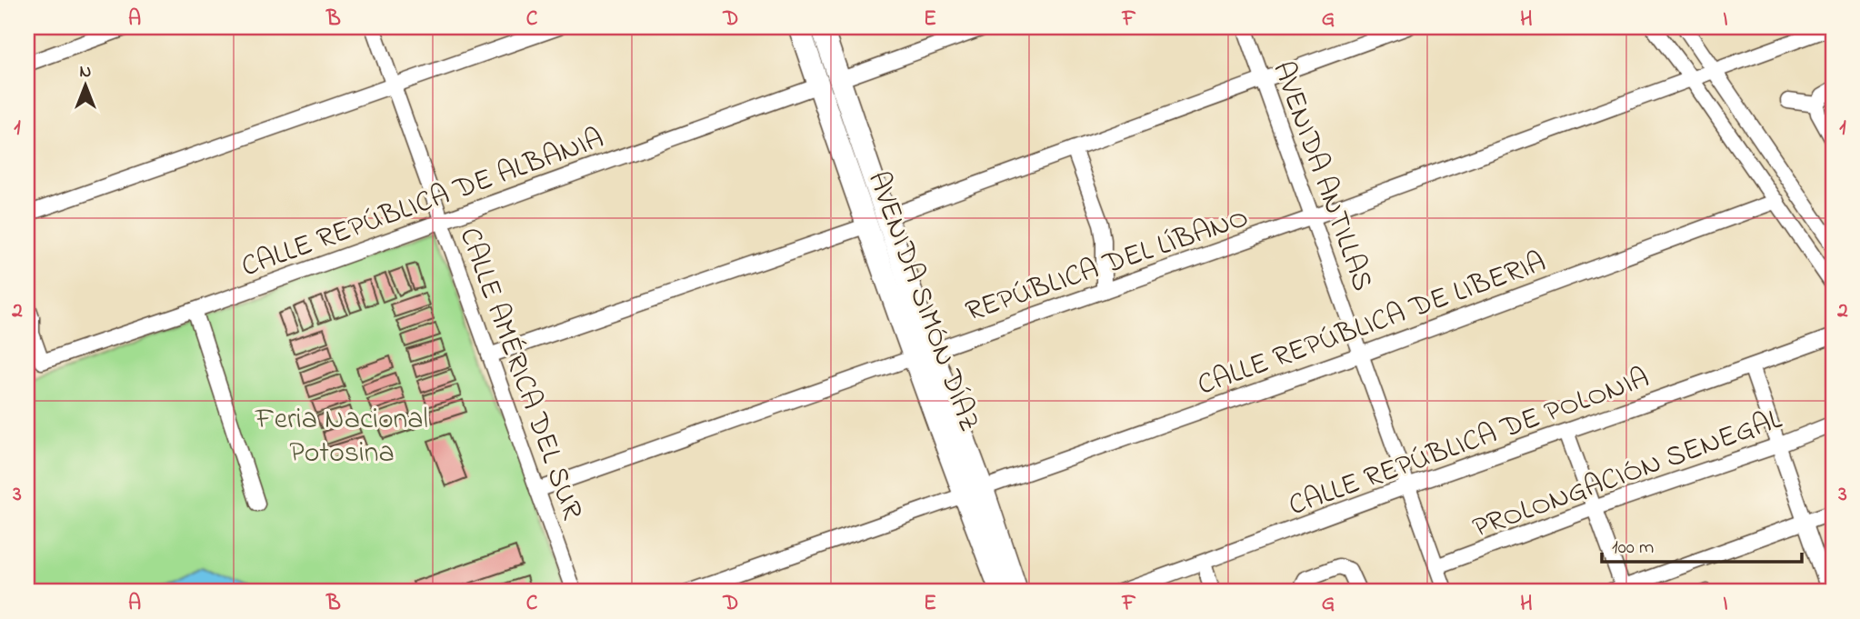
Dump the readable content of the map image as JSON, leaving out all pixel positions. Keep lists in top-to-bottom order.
{
  "streets": {
    "main road": ["AVENIDA SIMÓN DÍAZ"],
    "street": [
      "AVENIDA ANTILLAS",
      "CALLE REPÚBLICA DE ALBANIA",
      "REPÚBLICA DEL LÍBANO",
      "CALLE REPÚBLICA DE LIBERIA",
      "CALLE AMÉRICA DEL SUR",
      "CALLE REPÚBLICA DE POLONIA",
      "PROLONGACIÓN SENEGAL"
    ]
  },
  "crossings": [
    ["AVENIDA ANTILLAS", "REPÚBLICA DEL LÍBANO"],
    ["AVENIDA ANTILLAS", "CALLE REPÚBLICA DE LIBERIA"],
    ["AVENIDA ANTILLAS", "CALLE REPÚBLICA DE POLONIA"],
    ["AVENIDA ANTILLAS", "PROLONGACIÓN SENEGAL"],
    ["CALLE REPÚBLICA DE ALBANIA", "AVENIDA SIMÓN DÍAZ"],
    ["CALLE REPÚBLICA DE ALBANIA", "CALLE AMÉRICA DEL SUR"],
    ["REPÚBLICA DEL LÍBANO", "AVENIDA SIMÓN DÍAZ"],
    ["REPÚBLICA DEL LÍBANO", "CALLE AMÉRICA DEL SUR"],
    ["AVENIDA SIMÓN DÍAZ", "CALLE REPÚBLICA DE LIBERIA"]
  ],
  "parks": ["Feria Nacional Potosina"],
  "scale_bar": "100 m",
  "north": "top",
  "grid": {
    "columns": [
      "A",
      "B",
      "C",
      "D",
      "E",
      "F",
      "G",
      "H",
      "I"
    ],
    "rows": ["1", "2", "3"]
  }
}
